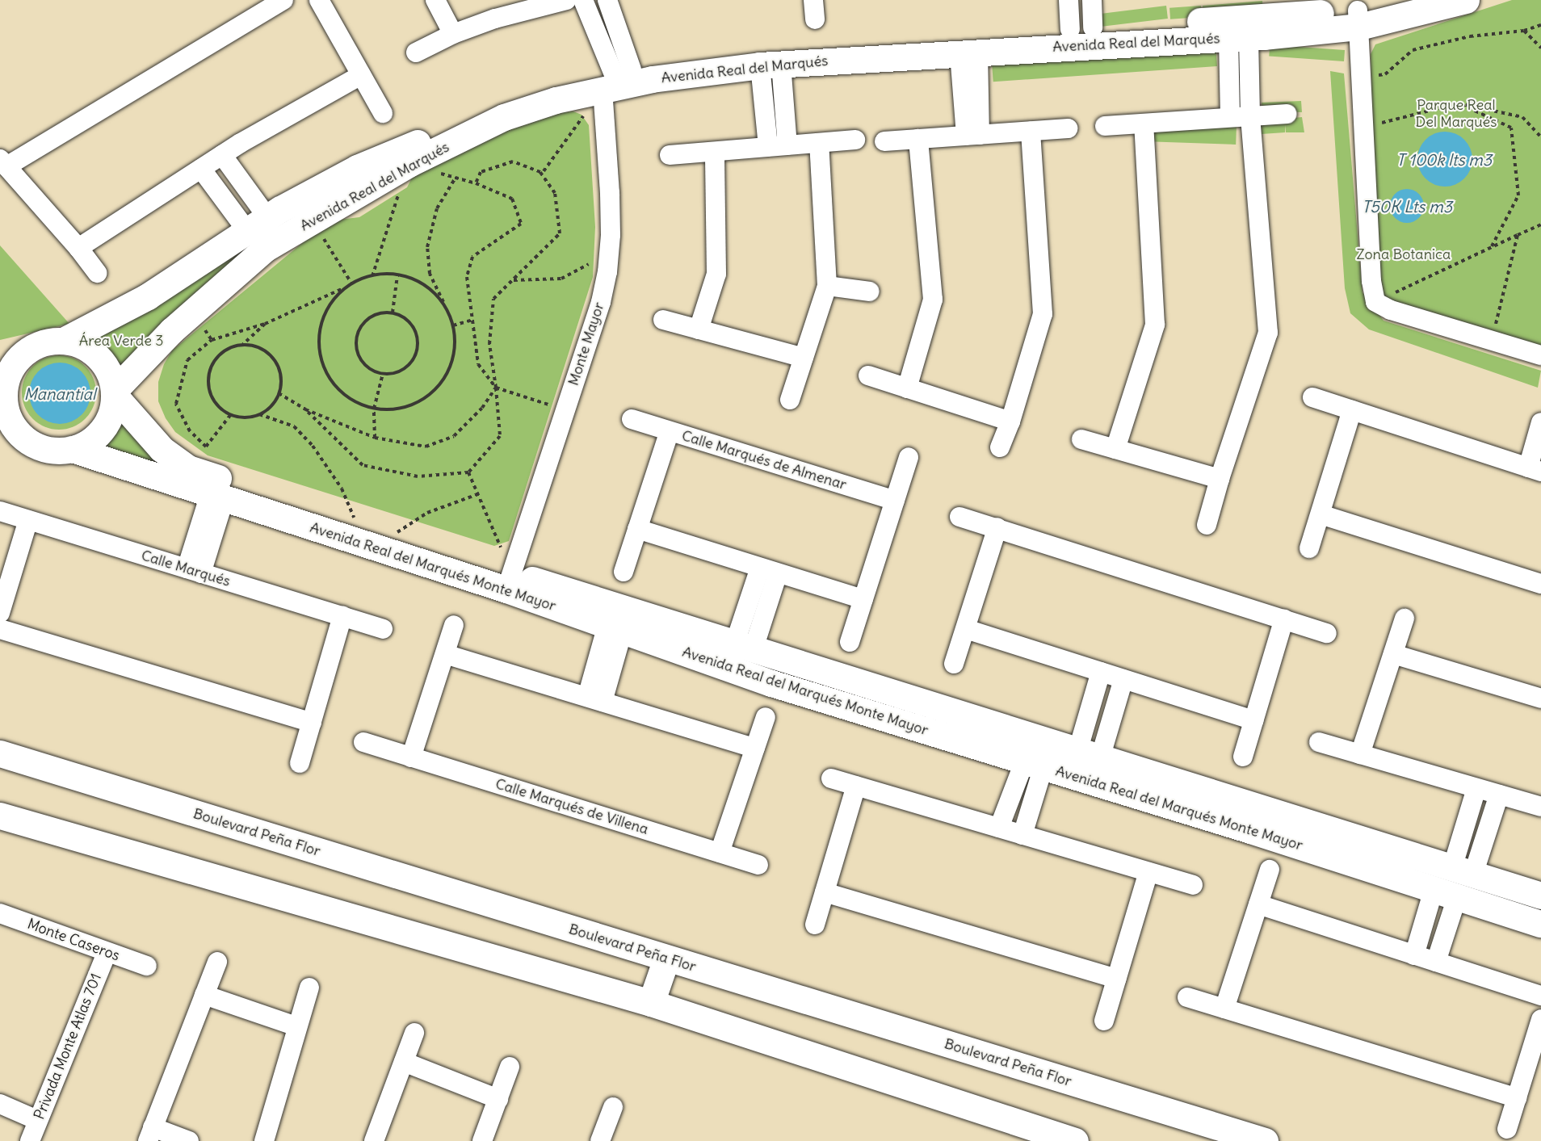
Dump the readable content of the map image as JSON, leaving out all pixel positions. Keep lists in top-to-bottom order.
{
  "streets": {
    "street": [
      "Avenida Real del Marqués",
      "Monte Mayor",
      "Calle Marqués de Almenar",
      "Avenida Real del Marqués Monte Mayor",
      "Calle Marqués",
      "Calle Marqués de Villena",
      "Boulevard Peña Flor",
      "Monte Caseros",
      "Privada Monte Atlas 701"
    ]
  },
  "crossings": [
    ["Avenida Real del Marqués", "Monte Mayor"],
    ["Avenida Real del Marqués", "Avenida Real del Marqués Monte Mayor"],
    ["Monte Mayor", "Avenida Real del Marqués Monte Mayor"],
    ["Monte Caseros", "Privada Monte Atlas 701"]
  ],
  "water": ["T 100k lts m3", "T50K Lts m3", "Manantial"],
  "parks": ["Parque Real Del Marqués", "Zona Botanica", "Área Verde 3"]
}
